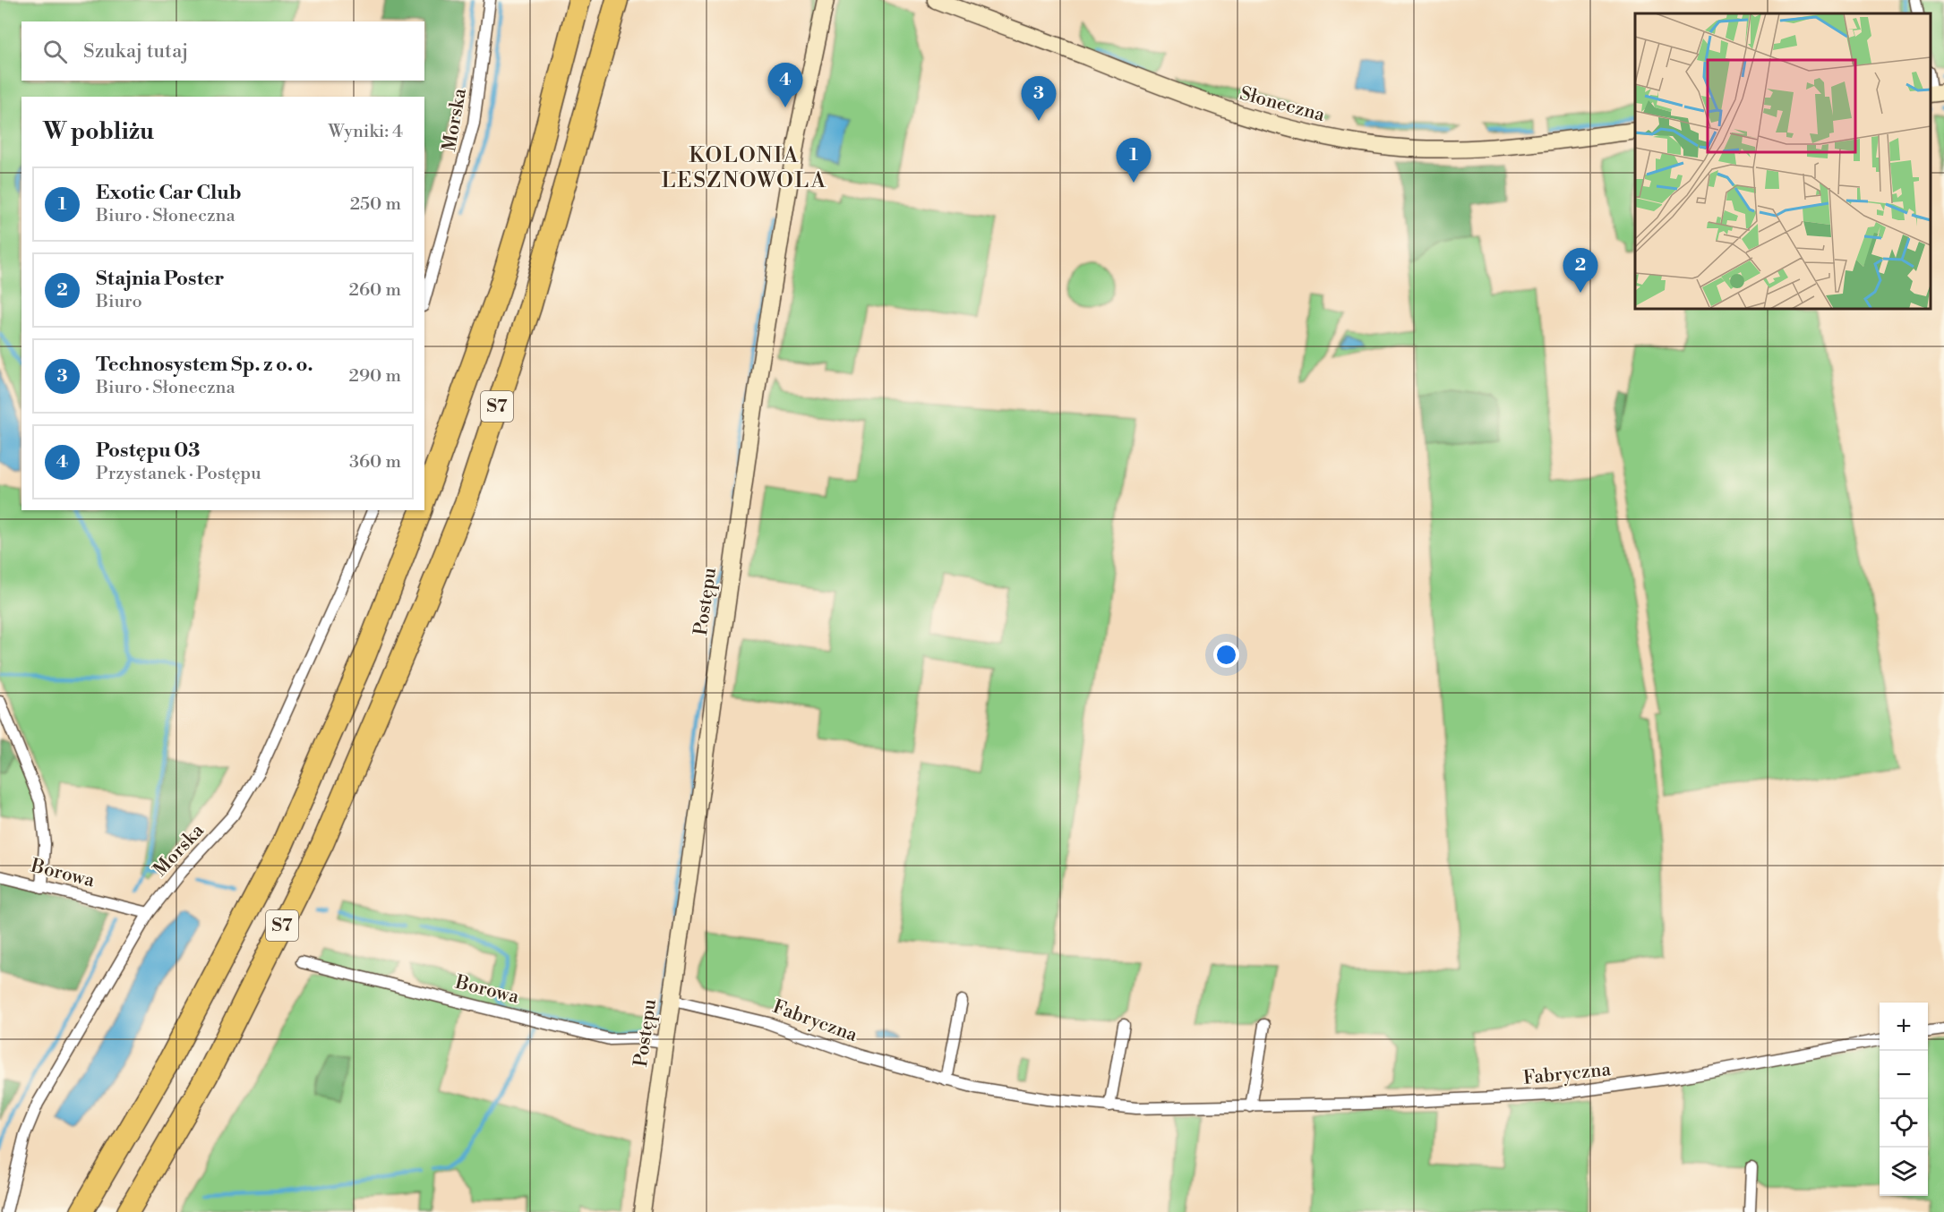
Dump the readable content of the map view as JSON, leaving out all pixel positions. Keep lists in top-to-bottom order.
{
  "streets": {
    "highway": ["S7"],
    "street": [
      "Słoneczna",
      "Morska",
      "Postępu",
      "Borowa",
      "Fabryczna"
    ]
  },
  "crossings": [
    ["Morska", "Borowa"],
    ["Postępu", "Borowa"],
    ["Postępu", "Fabryczna"]
  ],
  "districts": ["KOLONIA LESZNOWOLA"],
  "page": {
    "search": "Szukaj tutaj",
    "pins": [
      "4",
      "3",
      "1",
      "2"
    ],
    "heading": ["W pobliżu", "Wyniki: 4"],
    "list": [
      {
        "mark": "1",
        "name": "Exotic Car Club",
        "note": "Biuro · Słoneczna",
        "value": "250 m"
      },
      {
        "mark": "2",
        "name": "Stajnia Poster",
        "note": "Biuro",
        "value": "260 m"
      },
      {
        "mark": "3",
        "name": "Technosystem Sp. z o. o.",
        "note": "Biuro · Słoneczna",
        "value": "290 m"
      },
      {
        "mark": "4",
        "name": "Postępu 03",
        "note": "Przystanek · Postępu",
        "value": "360 m"
      }
    ],
    "map_buttons": ["+", "−"]
  }
}
